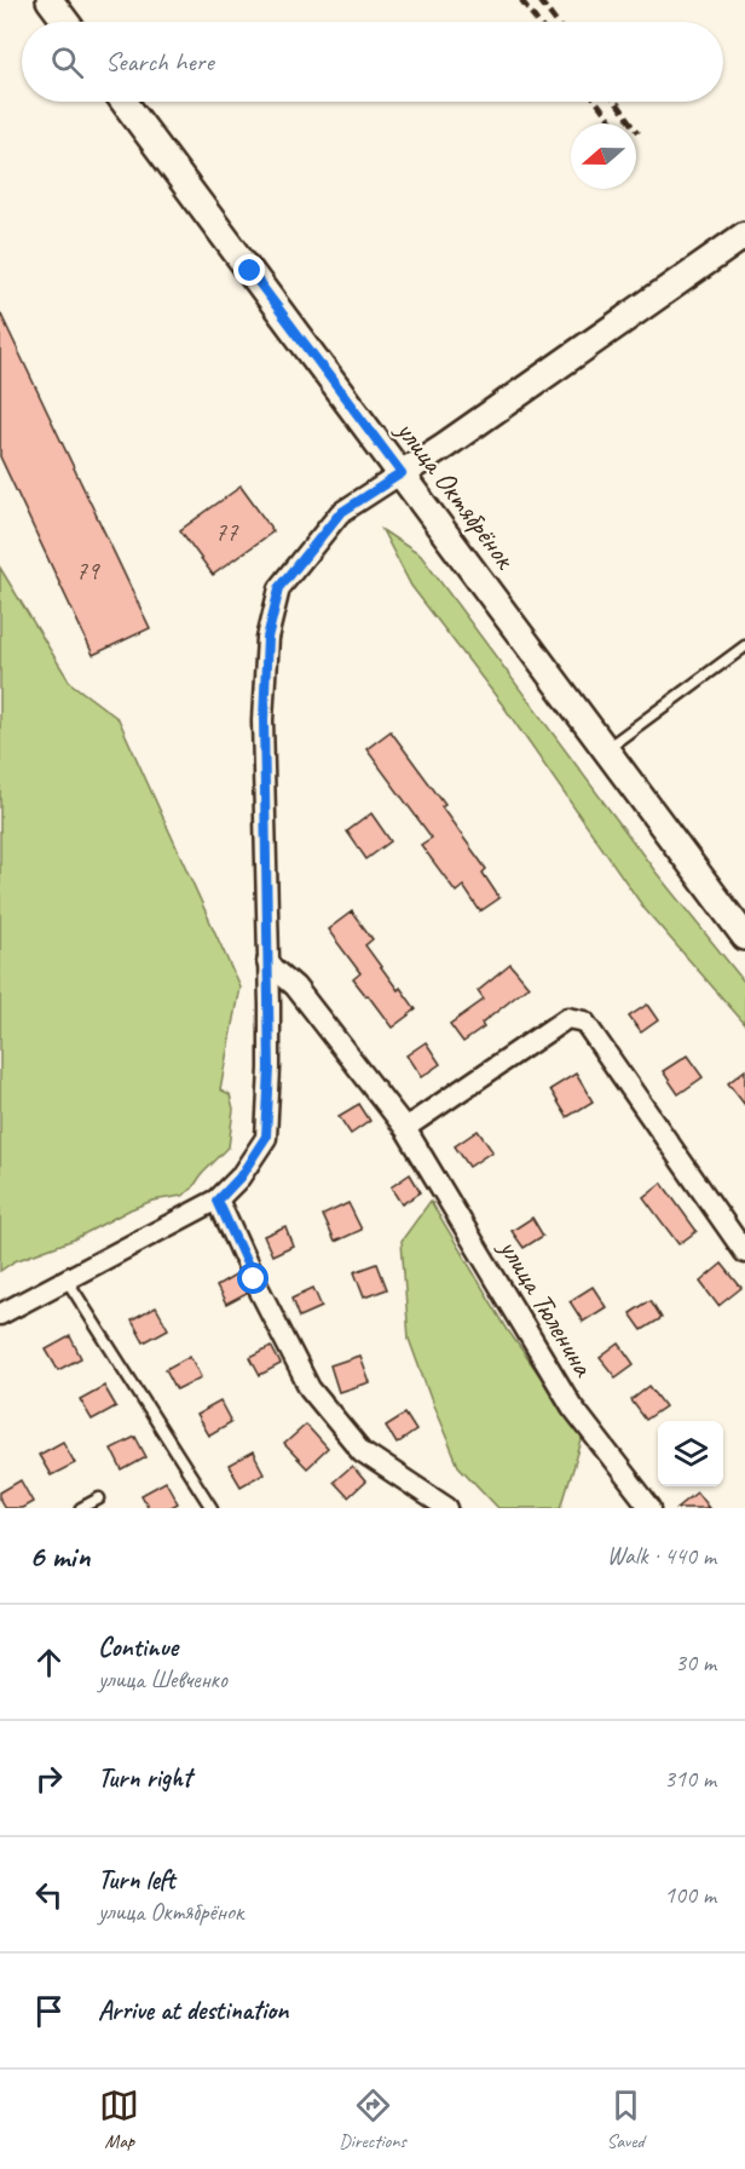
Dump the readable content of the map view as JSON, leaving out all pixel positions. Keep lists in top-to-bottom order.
{
  "streets": {
    "street": ["улица Октябрёнок", "улица Тюленина"]
  },
  "house_numbers": ["77", "79"],
  "north": "left",
  "page": {
    "search": "Search here",
    "heading": ["6 min", "Walk · 440 m"],
    "list": [
      ["Continue", "улица Шевченко", "30 m"],
      ["Turn right", "310 m"],
      ["Turn left", "улица Октябрёнок", "100 m"],
      "Arrive at destination"
    ],
    "nav": ["Map", "Directions", "Saved"]
  }
}
